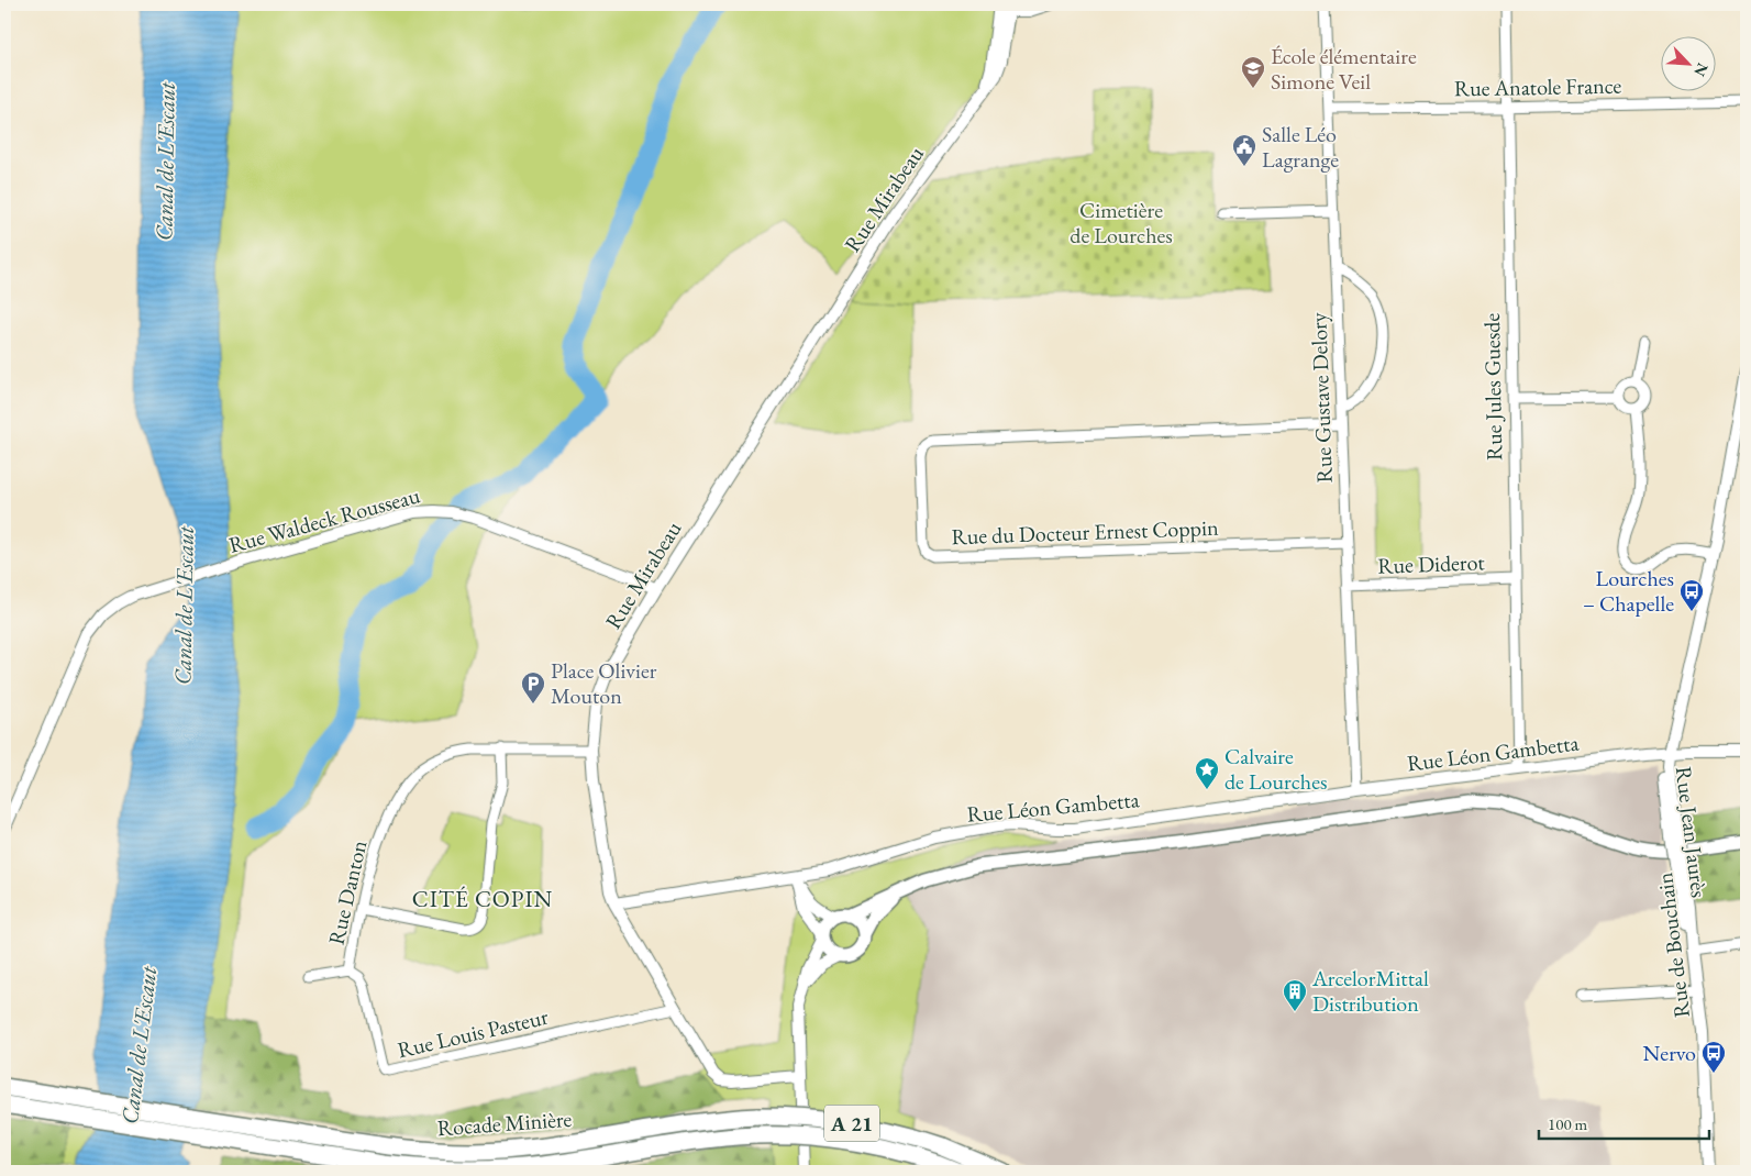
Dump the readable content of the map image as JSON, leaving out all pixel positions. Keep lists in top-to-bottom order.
{
  "streets": {
    "highway": ["Rocade Minière", "A 21"],
    "street": [
      "Rue Anatole France",
      "Rue Mirabeau",
      "Rue Jules Guesde",
      "Rue Gustave Delory",
      "Rue Waldeck Rousseau",
      "Rue du Docteur Ernest Coppin",
      "Rue Diderot",
      "Rue Léon Gambetta",
      "Rue Jean Jaurès",
      "Rue Danton",
      "Rue de Bouchain",
      "Rue Louis Pasteur"
    ]
  },
  "crossings": [
    ["Rue Anatole France", "Rue Jules Guesde"],
    ["Rue Anatole France", "Rue Gustave Delory"],
    ["Rue Mirabeau", "Rue Waldeck Rousseau"],
    ["Rue Mirabeau", "Rue Léon Gambetta"],
    ["Rue Mirabeau", "Rue Danton"],
    ["Rue Mirabeau", "Rue Louis Pasteur"],
    ["Rue Jules Guesde", "Rue Diderot"],
    ["Rue Jules Guesde", "Rue Léon Gambetta"],
    ["Rue Gustave Delory", "Rue du Docteur Ernest Coppin"],
    ["Rue Gustave Delory", "Rue Diderot"],
    ["Rue Gustave Delory", "Rue Léon Gambetta"],
    ["Rue Léon Gambetta", "Rue Jean Jaurès"],
    ["Rue Léon Gambetta", "Rue de Bouchain"],
    ["Rue Jean Jaurès", "Rue de Bouchain"],
    ["Rue Danton", "Rue Louis Pasteur"]
  ],
  "districts": ["CITÉ COPIN"],
  "water": ["Canal de L'Escaut"],
  "parks": ["Cimetière de Lourches"],
  "places": {
    "school or university": ["École élémentaire Simone Veil"],
    "public building": ["Salle Léo Lagrange"],
    "bus stop": ["Lourches – Chapelle", "Nervo"],
    "parking": ["Place Olivier Mouton"],
    "place": ["Calvaire de Lourches"],
    "building": ["ArcelorMittal Distribution"]
  },
  "scale_bar": "100 m",
  "north": "bottom right"
}
